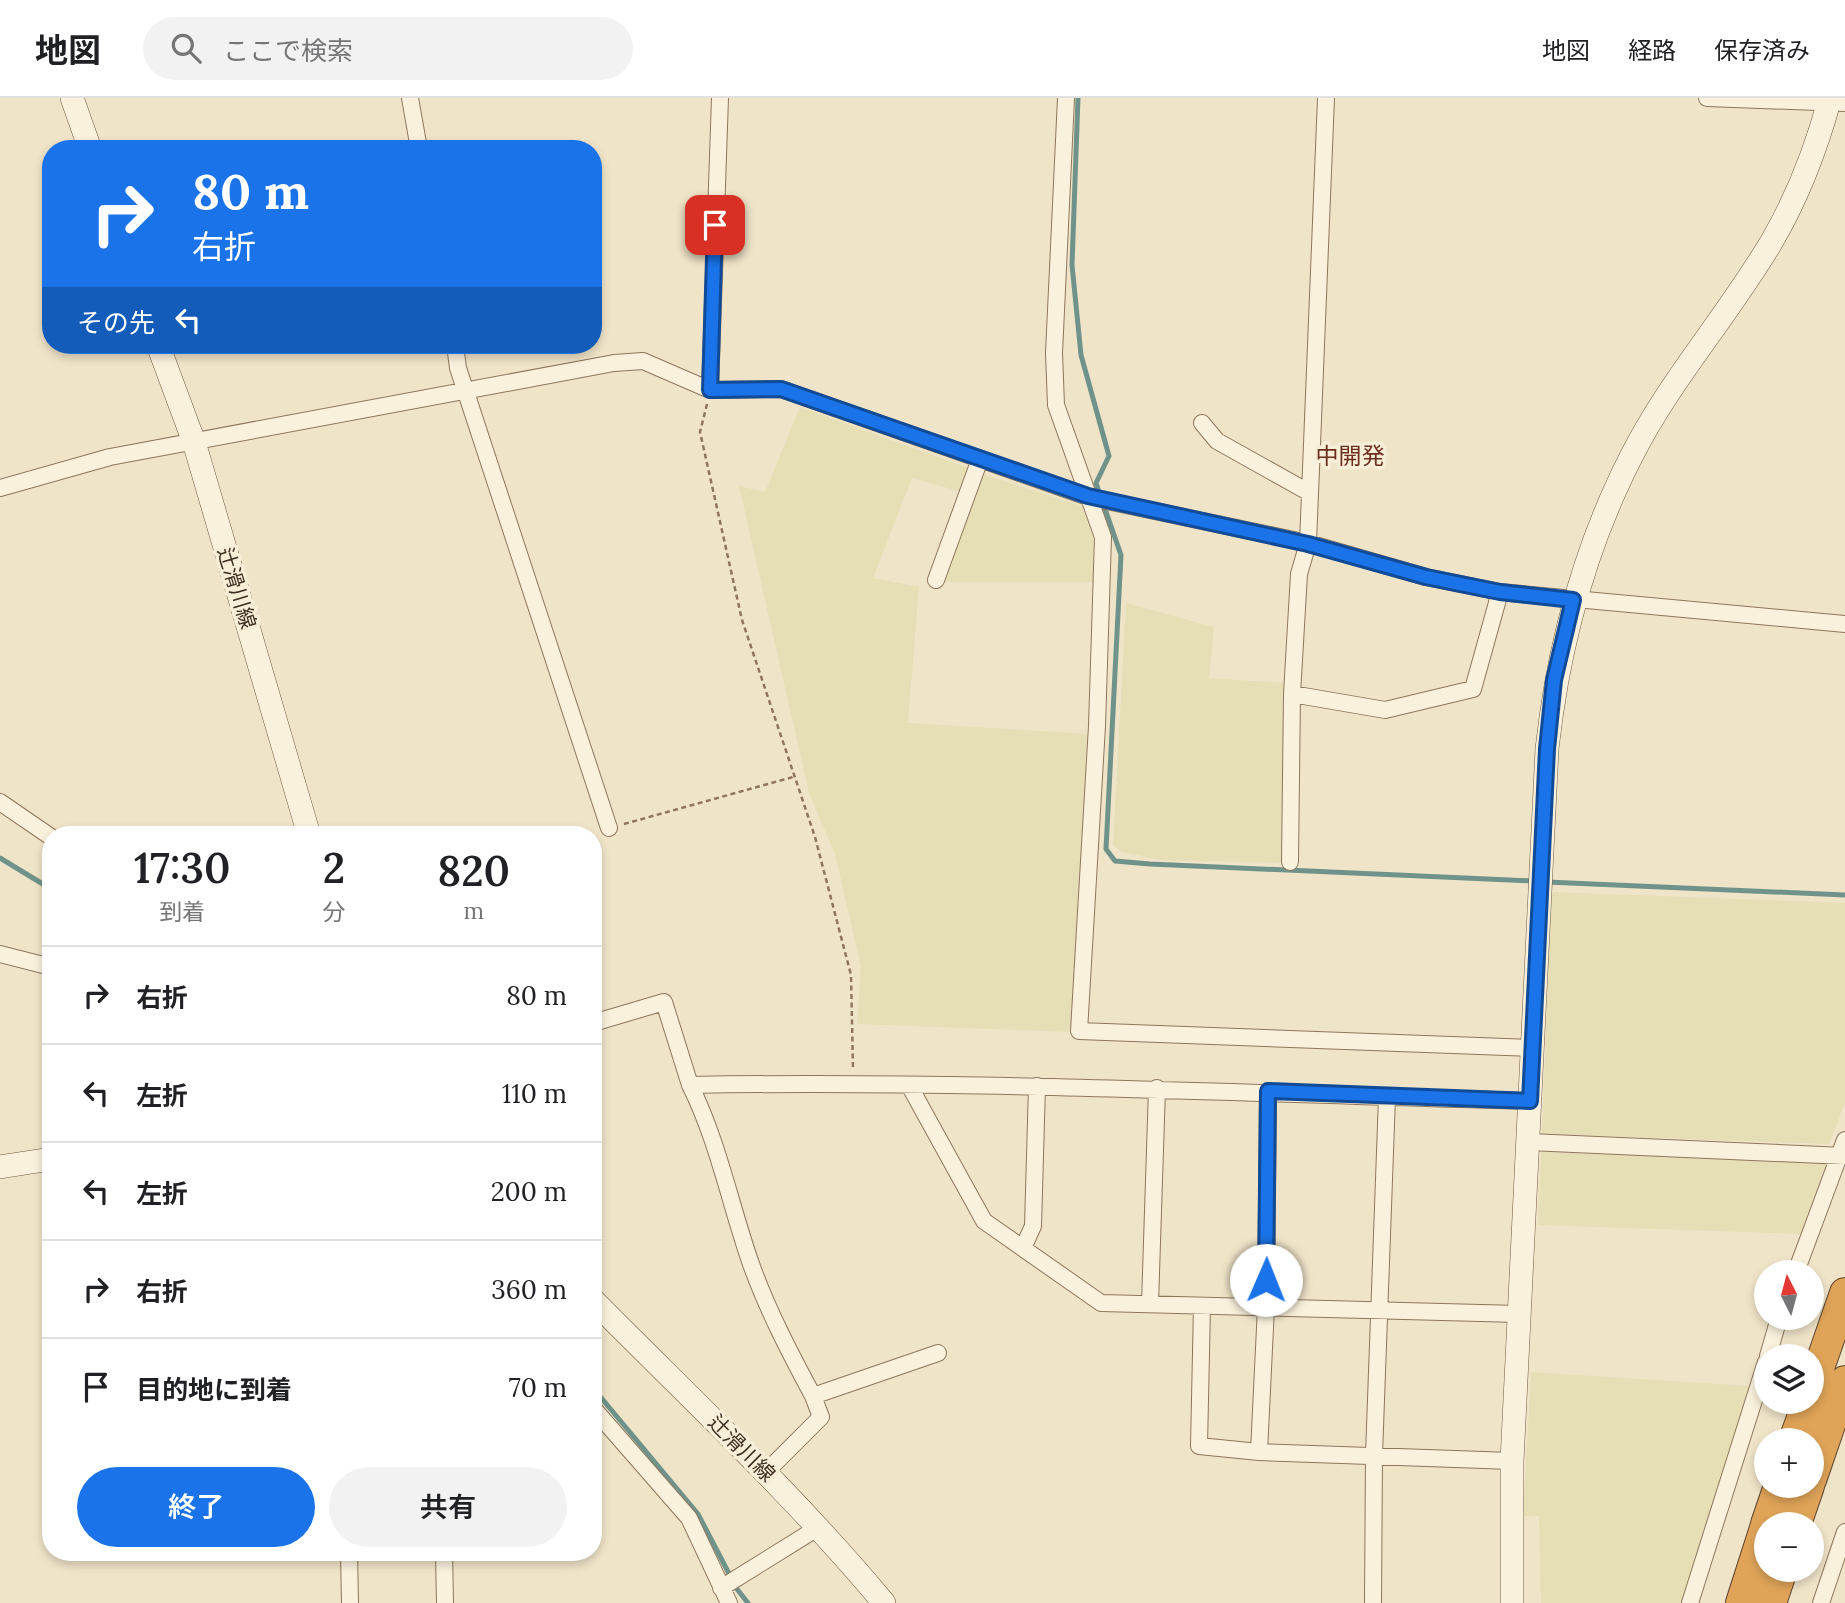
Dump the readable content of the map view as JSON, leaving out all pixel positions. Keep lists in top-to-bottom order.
{
  "streets": {
    "street": ["辻滑川線"]
  },
  "districts": ["中開発"],
  "north": "top",
  "page": {
    "header": "地図",
    "search": "ここで検索",
    "nav": ["地図", "経路", "保存済み"],
    "turn": ["80 m", "右折"],
    "then": "その先",
    "eta": [
      "17:30",
      "到着",
      "2",
      "分",
      "820",
      "m"
    ],
    "list": [
      {
        "name": "右折",
        "value": "80 m"
      },
      {
        "name": "左折",
        "value": "110 m"
      },
      {
        "name": "左折",
        "value": "200 m"
      },
      {
        "name": "右折",
        "value": "360 m"
      },
      {
        "name": "目的地に到着",
        "value": "70 m"
      }
    ],
    "map_buttons": ["+", "−"],
    "buttons": ["終了", "共有"]
  }
}
